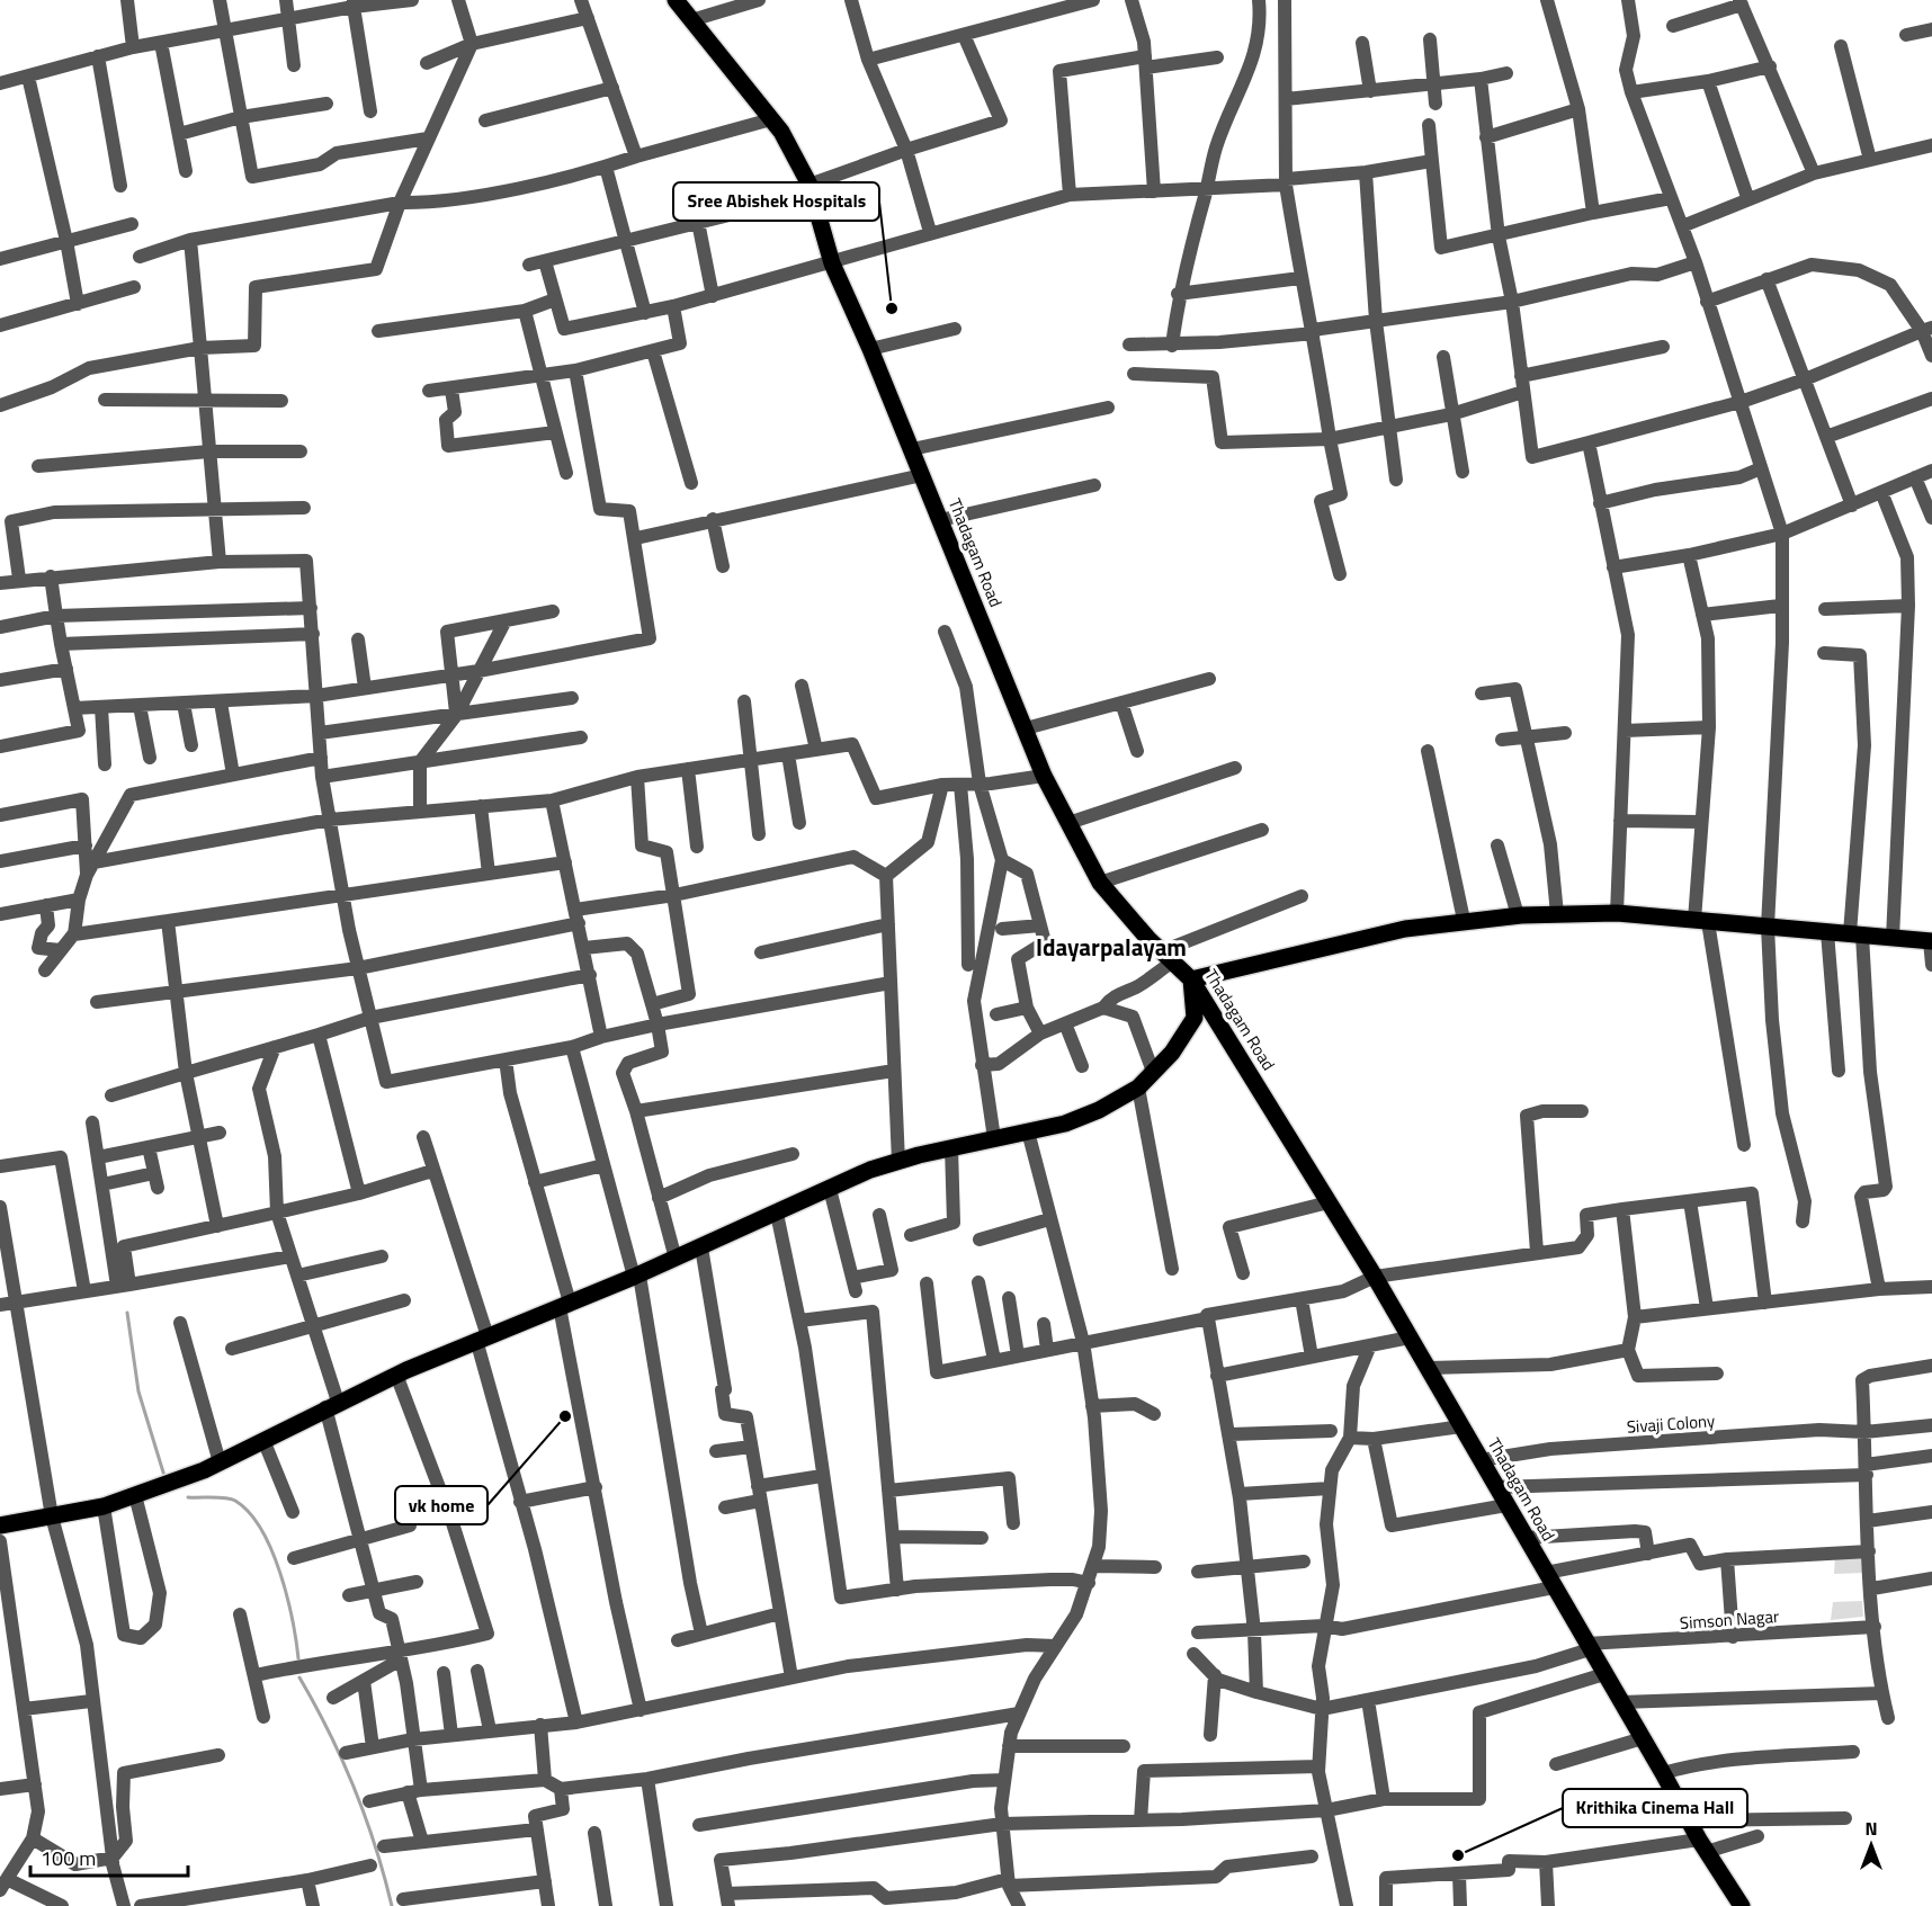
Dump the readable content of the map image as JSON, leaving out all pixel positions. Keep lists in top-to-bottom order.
{
  "streets": {
    "main road": ["Thadagam Road"],
    "street": ["Sivaji Colony", "Simson Nagar"]
  },
  "crossings": [
    ["Thadagam Road", "Sivaji Colony"],
    ["Thadagam Road", "Simson Nagar"]
  ],
  "districts": ["Idayarpalayam"],
  "places": ["Sree Abishek Hospitals", "vk home", "Krithika Cinema Hall"],
  "scale_bar": "100 m",
  "north": "top"
}
